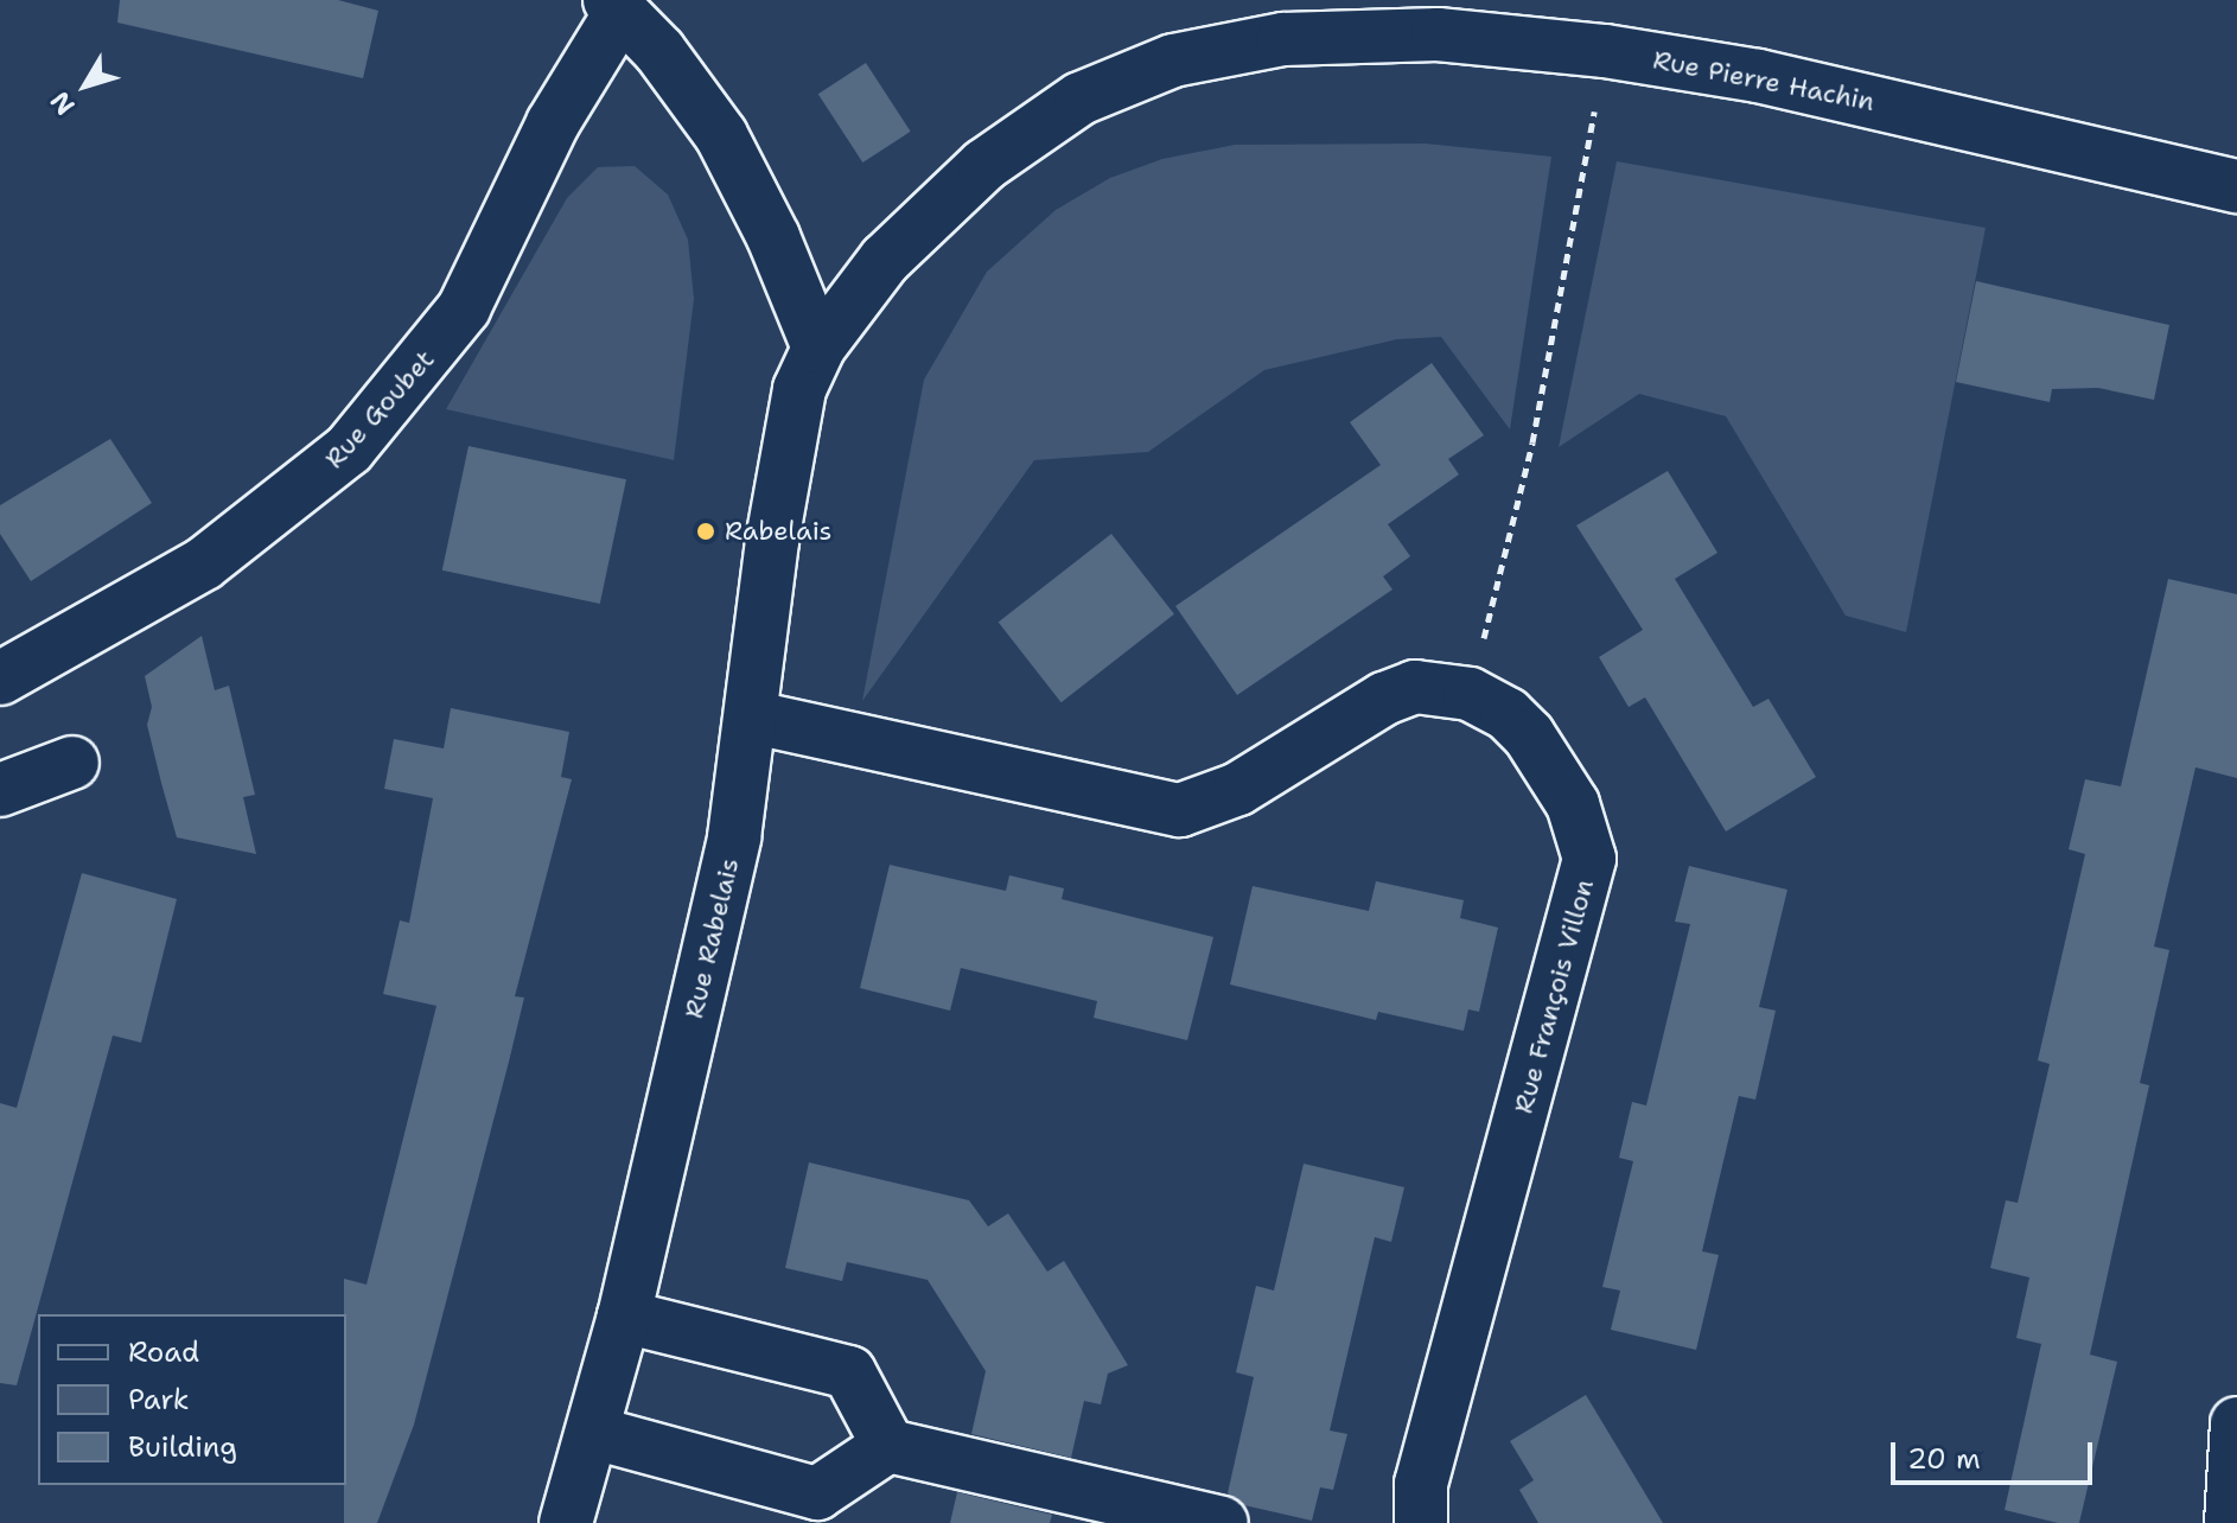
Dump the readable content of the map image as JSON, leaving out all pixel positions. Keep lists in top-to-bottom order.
{
  "streets": {
    "street": [
      "Rue Pierre Hachin",
      "Rue Goubet",
      "Rue Rabelais",
      "Rue François Villon"
    ]
  },
  "crossings": [
    ["Rue Pierre Hachin", "Rue Rabelais"],
    ["Rue Rabelais", "Rue François Villon"]
  ],
  "places": ["Rabelais"],
  "legend": ["Road", "Park", "Building"],
  "scale_bar": "20 m",
  "north": "bottom left"
}
